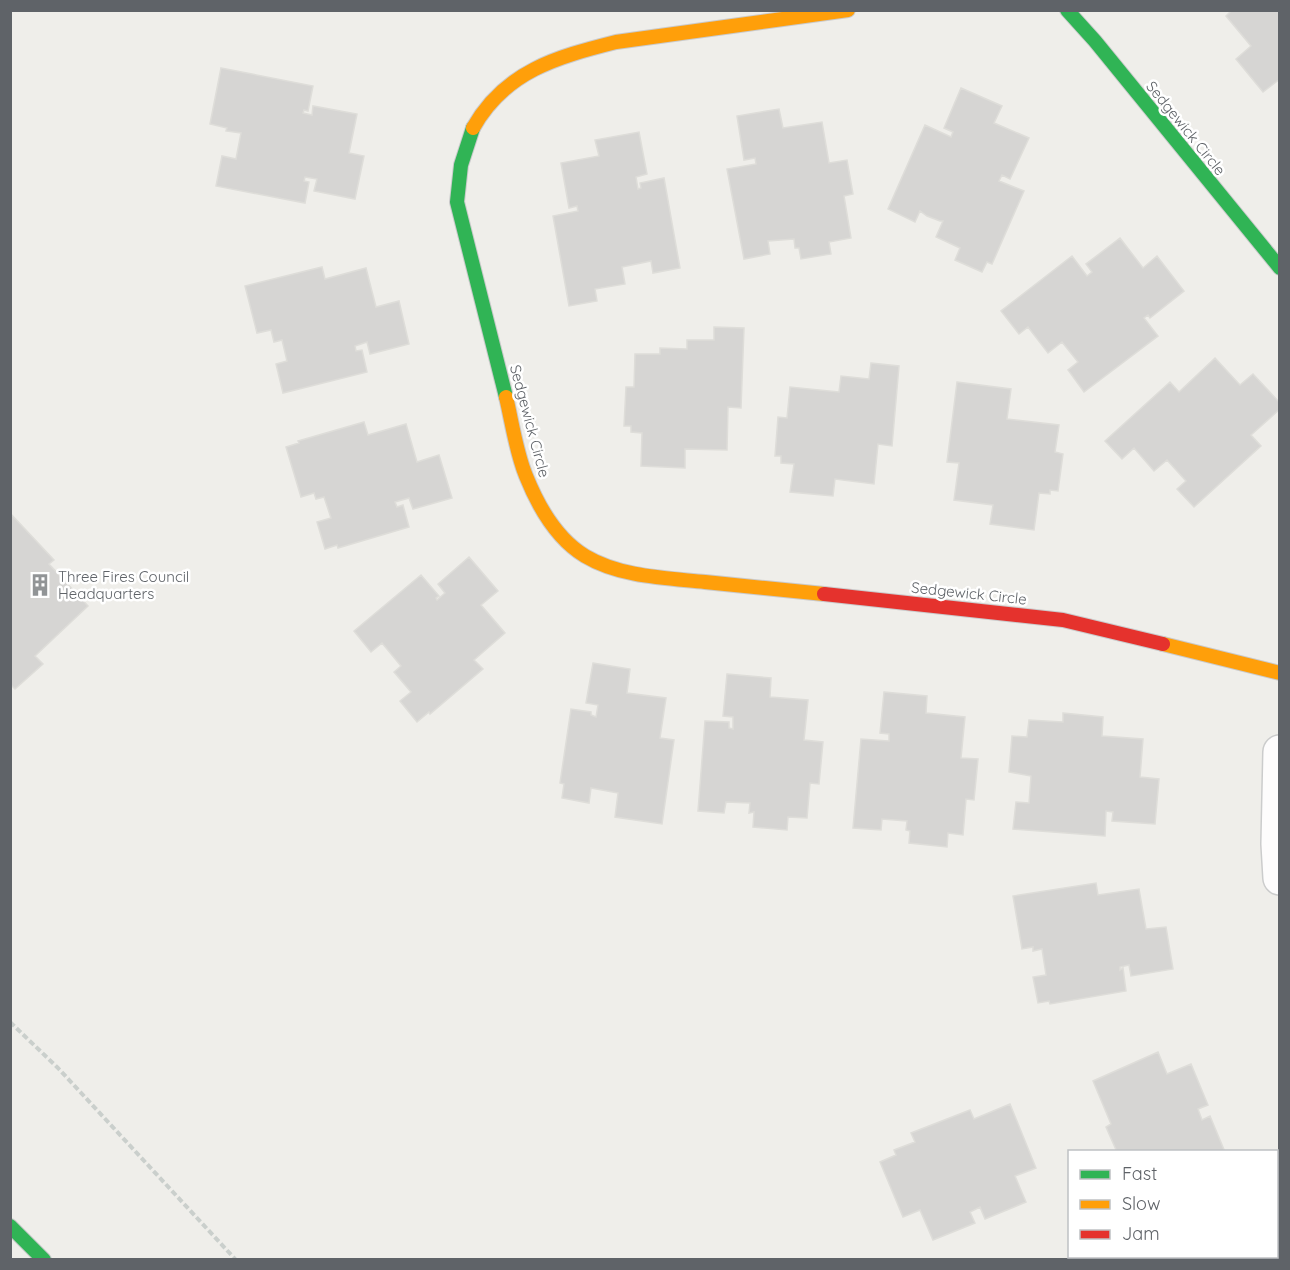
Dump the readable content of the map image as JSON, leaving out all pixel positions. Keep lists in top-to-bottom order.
{
  "streets": {
    "street": ["Sedgewick Circle"]
  },
  "places": {
    "building": ["Three Fires Council Headquarters"]
  },
  "legend": ["Fast", "Slow", "Jam"]
}
